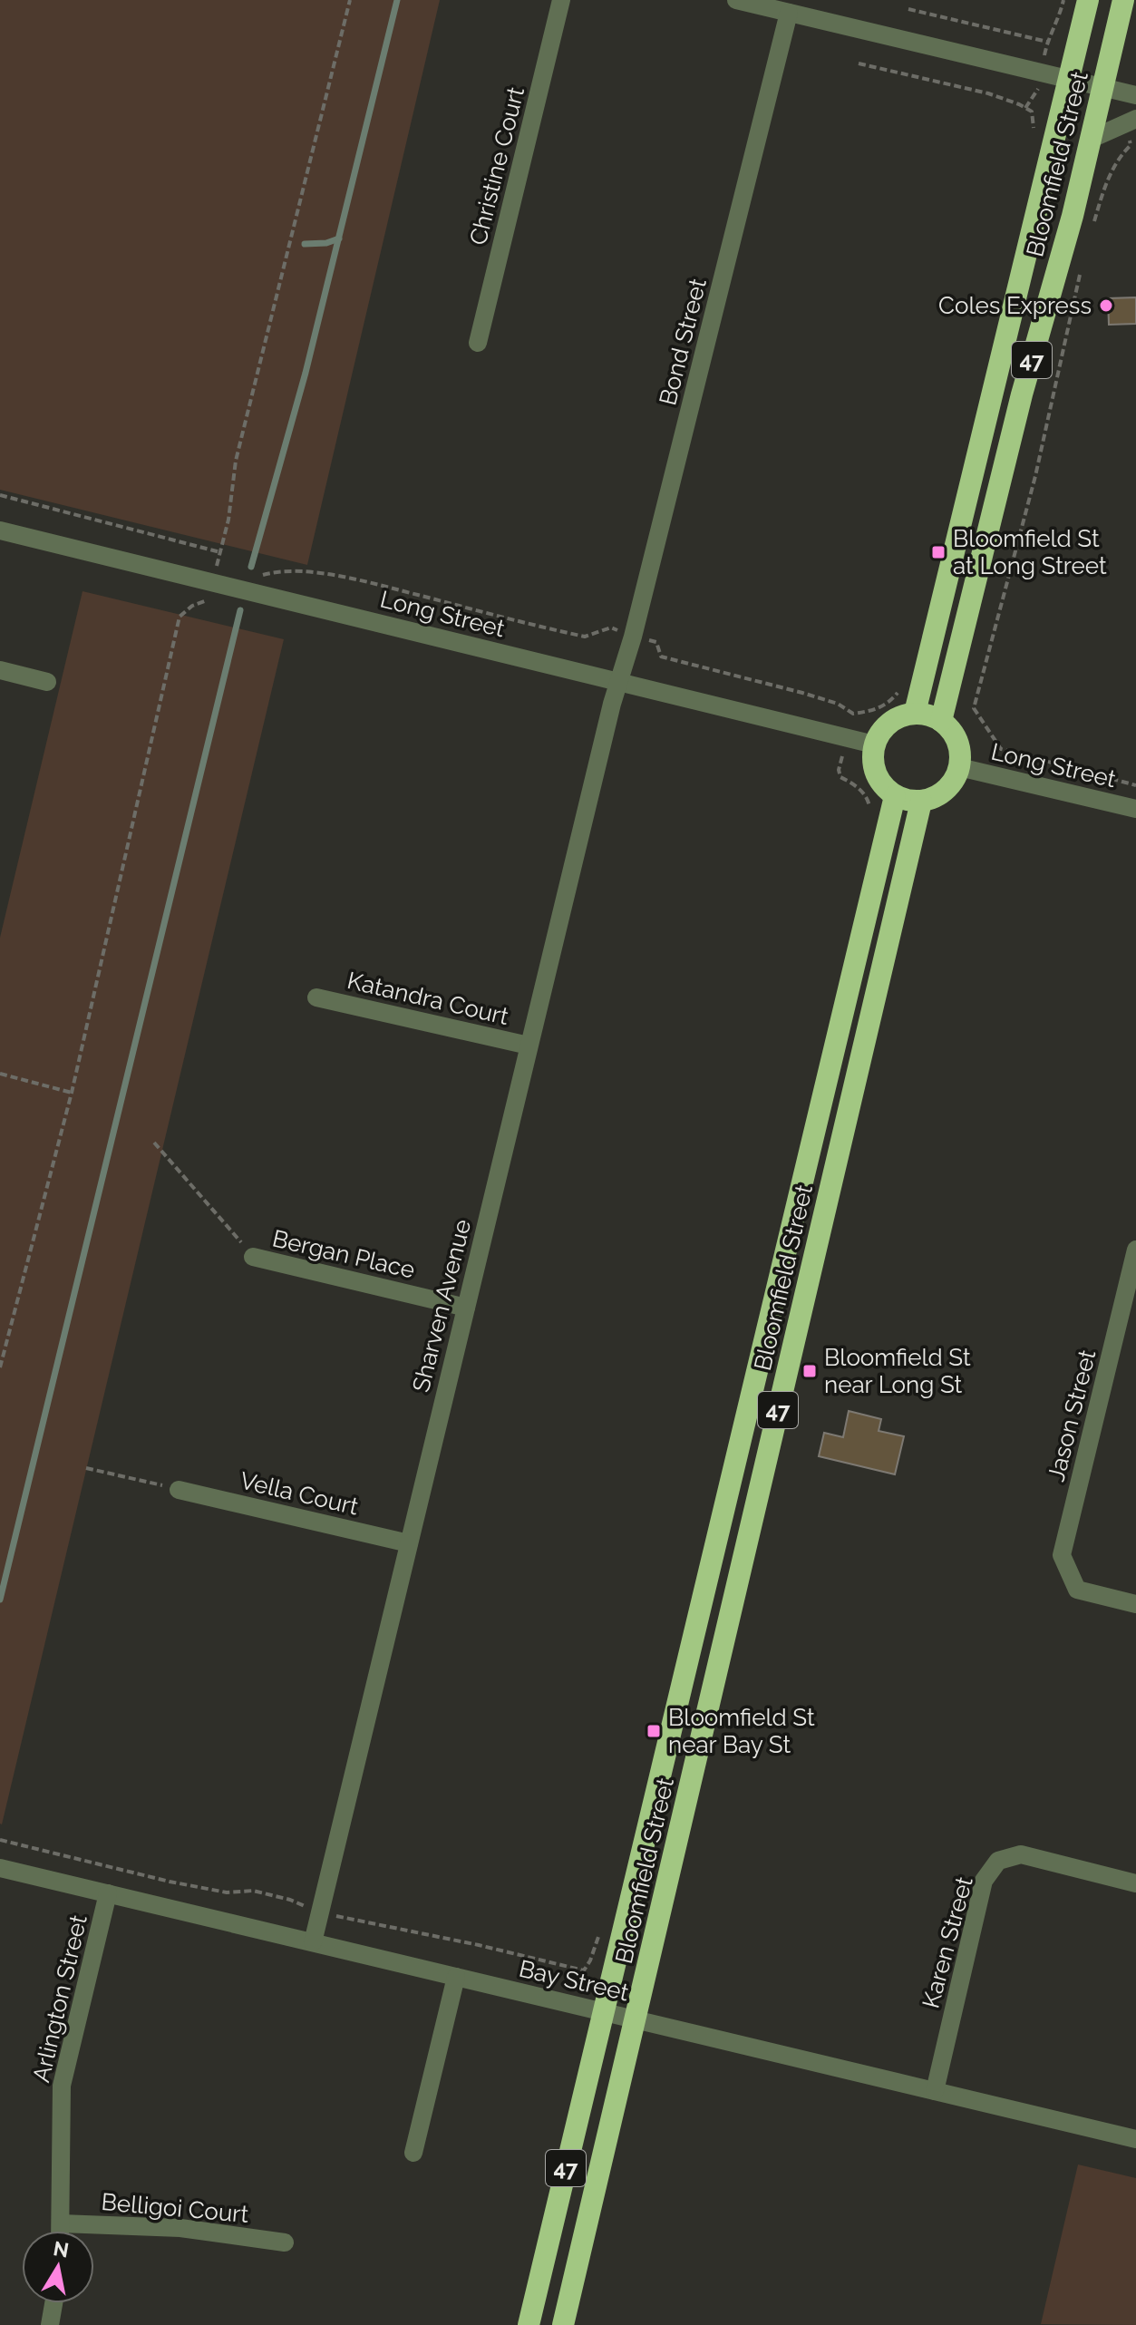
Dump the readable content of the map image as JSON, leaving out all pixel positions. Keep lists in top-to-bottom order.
{
  "streets": {
    "highway": ["Bloomfield Street", "47"],
    "street": [
      "Christine Court",
      "Bond Street",
      "Long Street",
      "Katandra Court",
      "Bergan Place",
      "Sharven Avenue",
      "Jason Street",
      "Vella Court",
      "Karen Street",
      "Bay Street",
      "Arlington Street",
      "Belligoi Court"
    ]
  },
  "crossings": [
    ["Bloomfield Street", "47"],
    ["Bloomfield Street", "Long Street"],
    ["Bloomfield Street", "Bay Street"],
    ["Bond Street", "Long Street"],
    ["Bond Street", "Sharven Avenue"],
    ["47", "Bay Street"],
    ["Long Street", "Sharven Avenue"],
    ["Katandra Court", "Sharven Avenue"],
    ["Bergan Place", "Sharven Avenue"],
    ["Sharven Avenue", "Vella Court"],
    ["Sharven Avenue", "Bay Street"],
    ["Karen Street", "Bay Street"],
    ["Bay Street", "Arlington Street"],
    ["Arlington Street", "Belligoi Court"]
  ],
  "places": {
    "other": ["Coles Express"],
    "transit": ["Bloomfield St at Long Street", "Bloomfield St near Long St", "Bloomfield St near Bay St"]
  },
  "north": "top"
}
